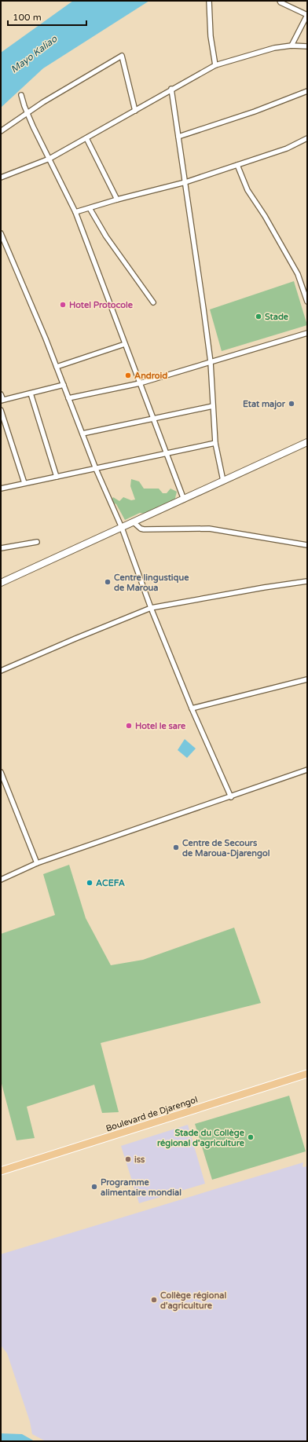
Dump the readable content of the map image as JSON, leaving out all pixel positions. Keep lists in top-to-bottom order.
{
  "streets": {
    "main road": ["Boulevard de Djarengol"]
  },
  "water": ["Mayo Kaliao"],
  "places": [
    "Hotel Protocole",
    "Stade",
    "Android",
    "Etat major",
    "Centre lingustique de Maroua",
    "Hotel le sare",
    "Centre de Secours de Maroua-Djarengol",
    "ACEFA",
    "Stade du Collège régional d'agriculture",
    "iss",
    "Programme alimentaire mondial",
    "Collège régional d'agriculture"
  ],
  "scale_bar": "100 m"
}
